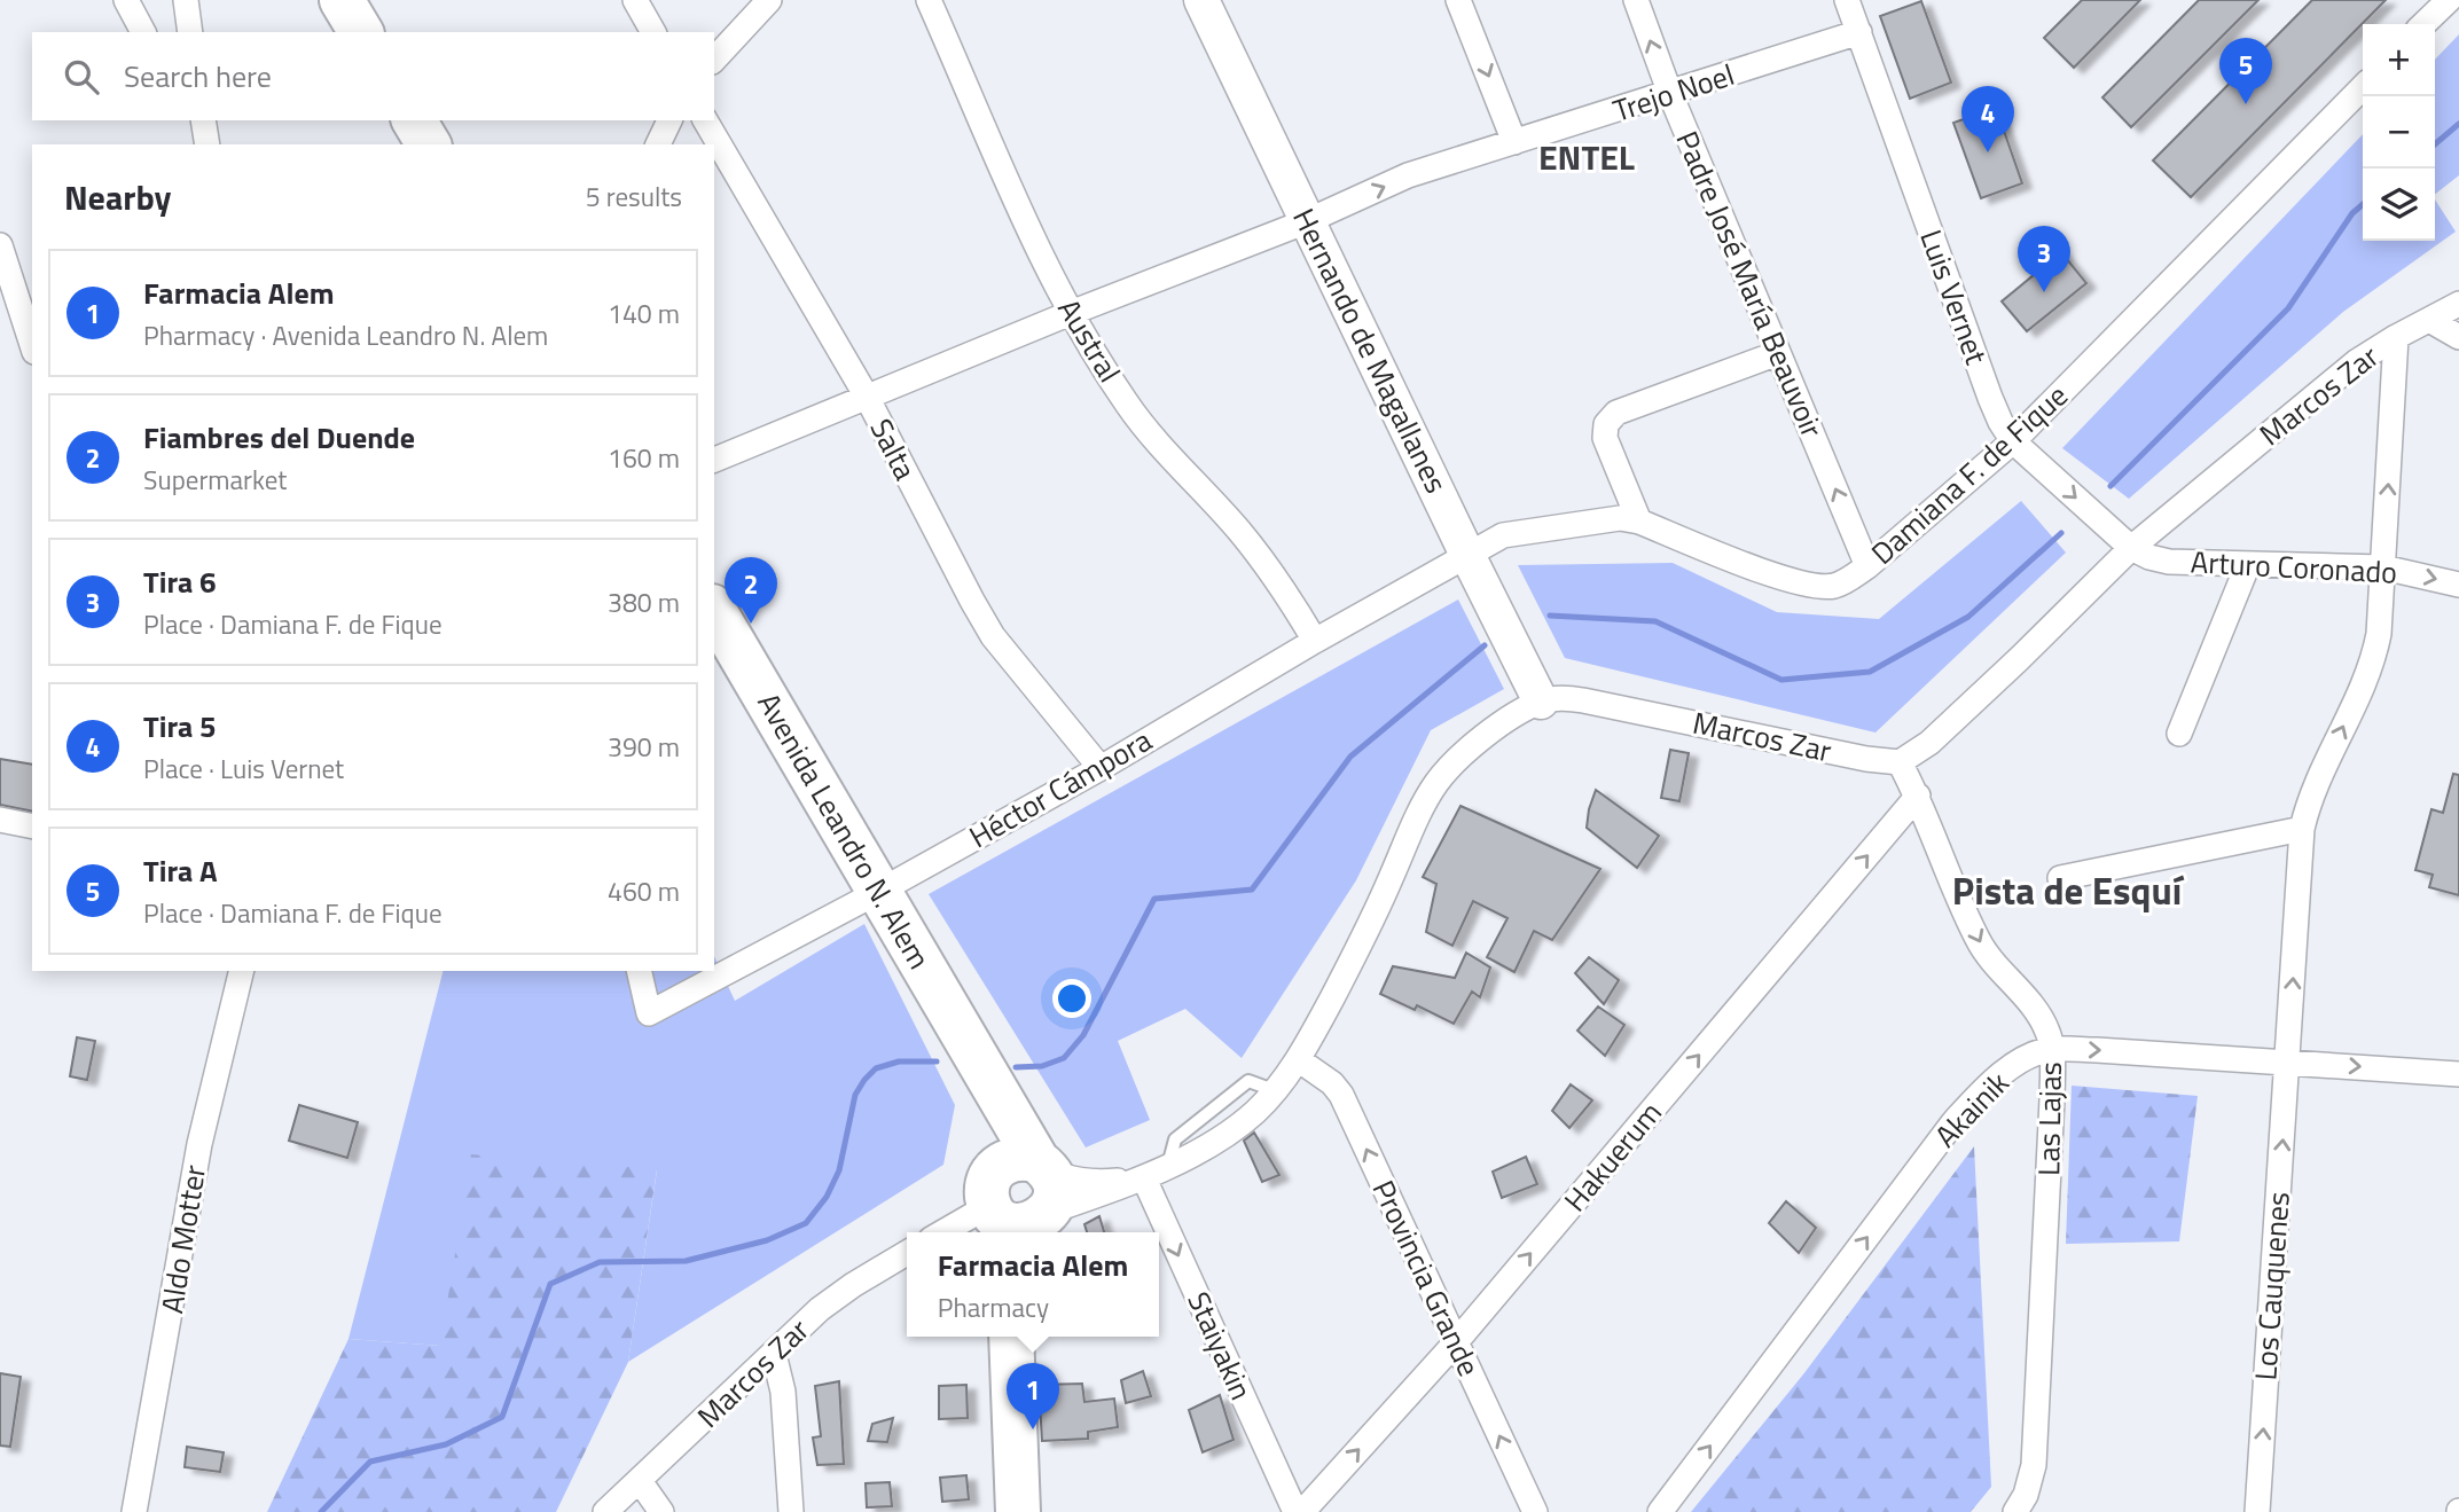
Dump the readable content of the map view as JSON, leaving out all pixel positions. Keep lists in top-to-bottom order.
{
  "streets": {
    "highway": ["Avenida Leandro N. Alem"],
    "main road": ["Hernando de Magallanes"],
    "street": [
      "Trejo Noel",
      "Padre José María Beauvoir",
      "Luis Vernet",
      "Austral",
      "Marcos Zar",
      "Salta",
      "Damiana F. de Fique",
      "Arturo Coronado",
      "Héctor Cámpora",
      "Akainik",
      "Las Lajas",
      "Hakuerum",
      "Aldo Motter",
      "Provincia Grande",
      "Los Cauquenes",
      "Staiyakin"
    ]
  },
  "crossings": [
    ["Trejo Noel", "Padre José María Beauvoir"],
    ["Trejo Noel", "Luis Vernet"],
    ["Trejo Noel", "Austral"],
    ["Trejo Noel", "Hernando de Magallanes"],
    ["Trejo Noel", "Salta"],
    ["Padre José María Beauvoir", "Damiana F. de Fique"],
    ["Luis Vernet", "Marcos Zar"],
    ["Luis Vernet", "Damiana F. de Fique"],
    ["Luis Vernet", "Arturo Coronado"],
    ["Austral", "Héctor Cámpora"],
    ["Hernando de Magallanes", "Marcos Zar"],
    ["Hernando de Magallanes", "Damiana F. de Fique"],
    ["Hernando de Magallanes", "Héctor Cámpora"],
    ["Marcos Zar", "Arturo Coronado"],
    ["Marcos Zar", "Avenida Leandro N. Alem"],
    ["Marcos Zar", "Las Lajas"],
    ["Marcos Zar", "Provincia Grande"],
    ["Marcos Zar", "Los Cauquenes"],
    ["Marcos Zar", "Staiyakin"],
    ["Salta", "Héctor Cámpora"],
    ["Damiana F. de Fique", "Héctor Cámpora"],
    ["Arturo Coronado", "Los Cauquenes"],
    ["Héctor Cámpora", "Avenida Leandro N. Alem"],
    ["Akainik", "Las Lajas"],
    ["Akainik", "Los Cauquenes"],
    ["Las Lajas", "Hakuerum"],
    ["Hakuerum", "Provincia Grande"]
  ],
  "one_way": [
    "Padre José María Beauvoir",
    "Akainik",
    "Las Lajas",
    "Hakuerum",
    "Provincia Grande",
    "Los Cauquenes",
    "Staiyakin"
  ],
  "districts": ["ENTEL", "Pista de Esquí"],
  "page": {
    "map_buttons": ["+", "−"],
    "search": "Search here",
    "pins": [
      "5",
      "4",
      "3",
      "2",
      "1"
    ],
    "heading": ["Nearby", "5 results"],
    "list": [
      {
        "mark": "1",
        "name": "Farmacia Alem",
        "note": "Pharmacy · Avenida Leandro N. Alem",
        "value": "140 m"
      },
      {
        "mark": "2",
        "name": "Fiambres del Duende",
        "note": "Supermarket",
        "value": "160 m"
      },
      {
        "mark": "3",
        "name": "Tira 6",
        "note": "Place · Damiana F. de Fique",
        "value": "380 m"
      },
      {
        "mark": "4",
        "name": "Tira 5",
        "note": "Place · Luis Vernet",
        "value": "390 m"
      },
      {
        "mark": "5",
        "name": "Tira A",
        "note": "Place · Damiana F. de Fique",
        "value": "460 m"
      }
    ],
    "popup": ["Farmacia Alem", "Pharmacy"]
  }
}
